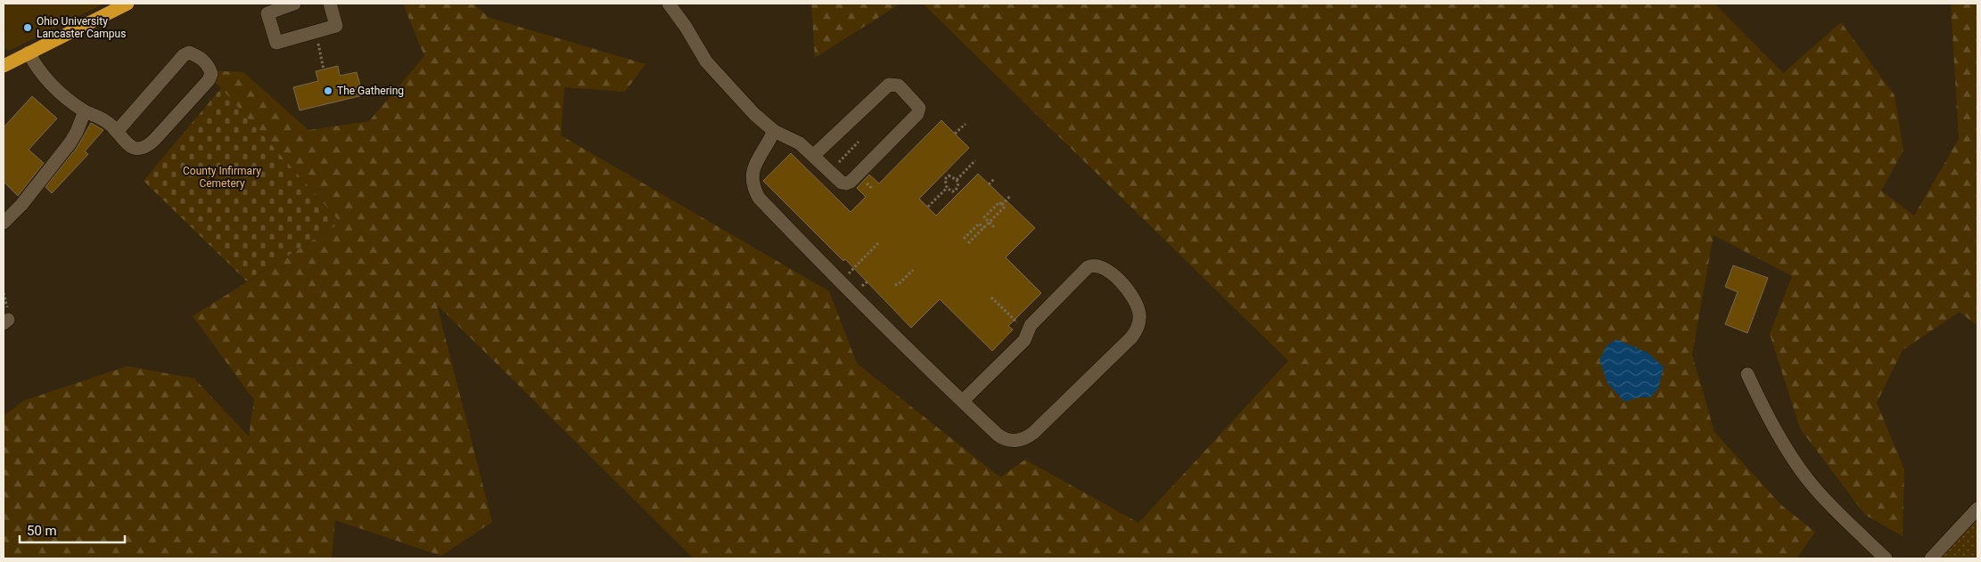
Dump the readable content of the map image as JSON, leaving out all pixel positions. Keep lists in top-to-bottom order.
{
  "parks": ["County Infirmary Cemetery"],
  "places": ["Ohio University Lancaster Campus", "The Gathering"],
  "scale_bar": "50 m"
}
